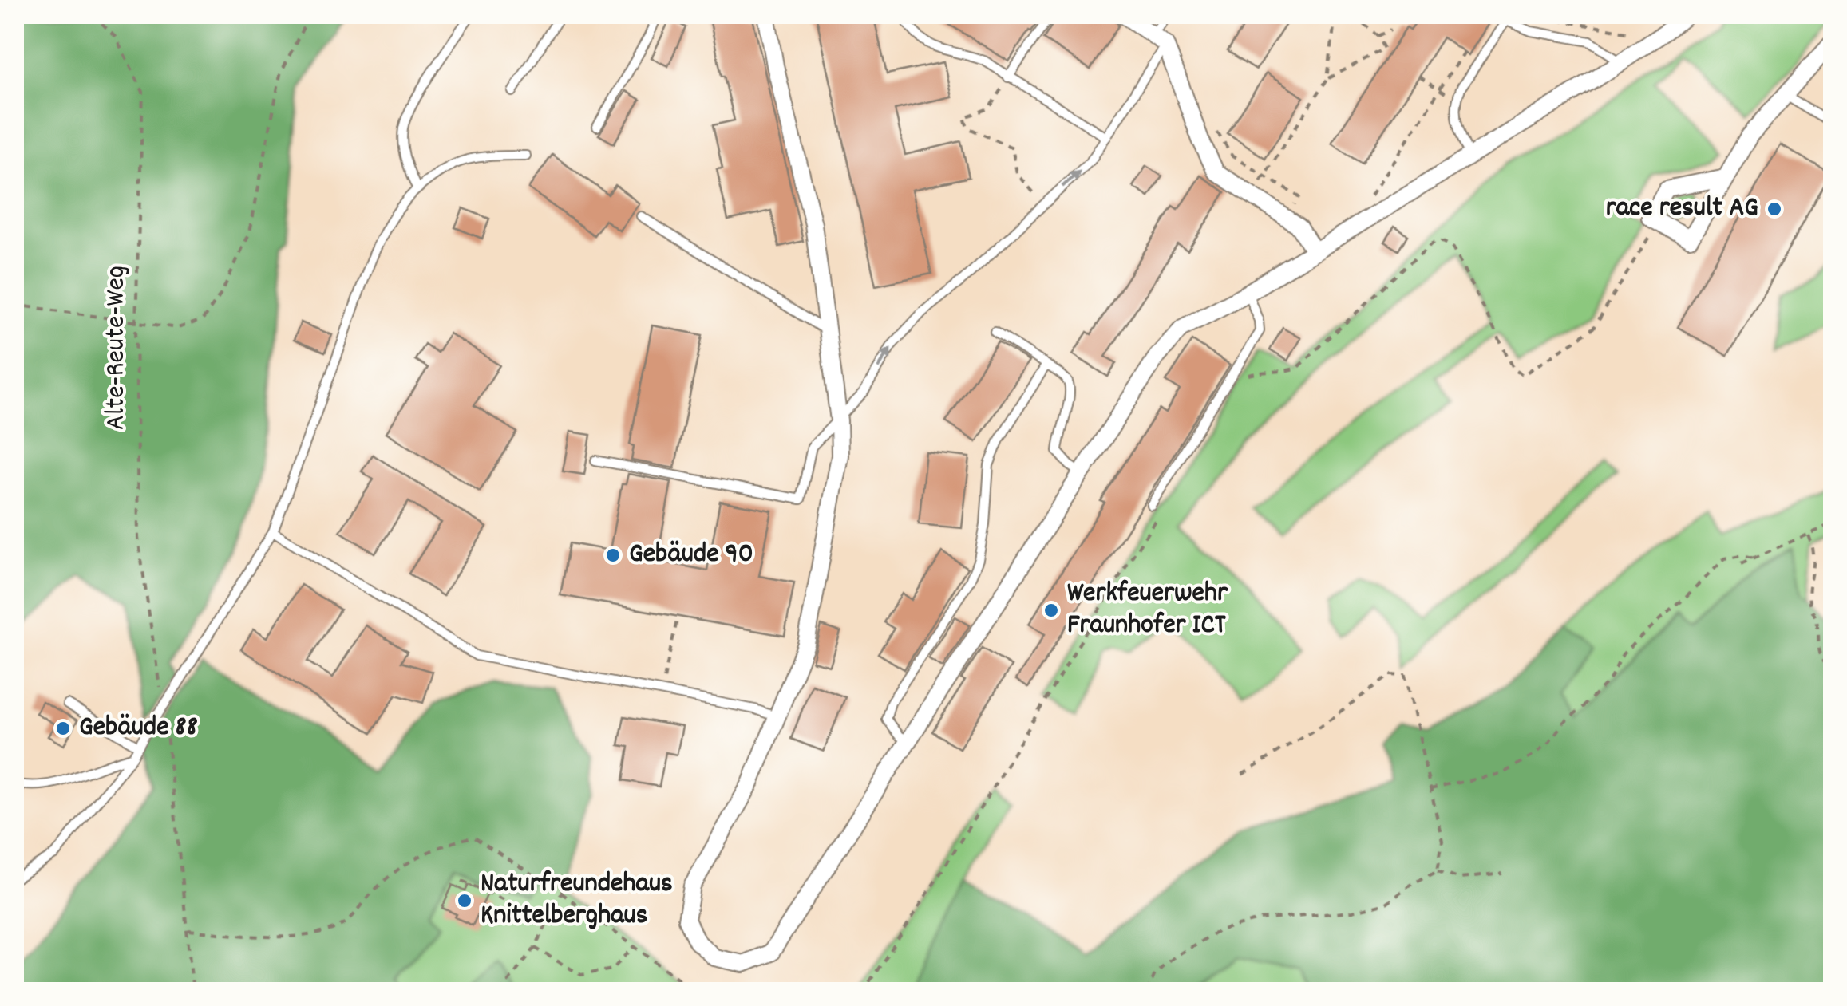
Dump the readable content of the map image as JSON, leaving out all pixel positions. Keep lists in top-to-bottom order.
{
  "streets": {
    "path": ["Alte-Reute-Weg"]
  },
  "places": [
    "race result AG",
    "Gebäude 90",
    "Werkfeuerwehr Fraunhofer ICT",
    "Gebäude 88",
    "Naturfreundehaus Knittelberghaus"
  ]
}
